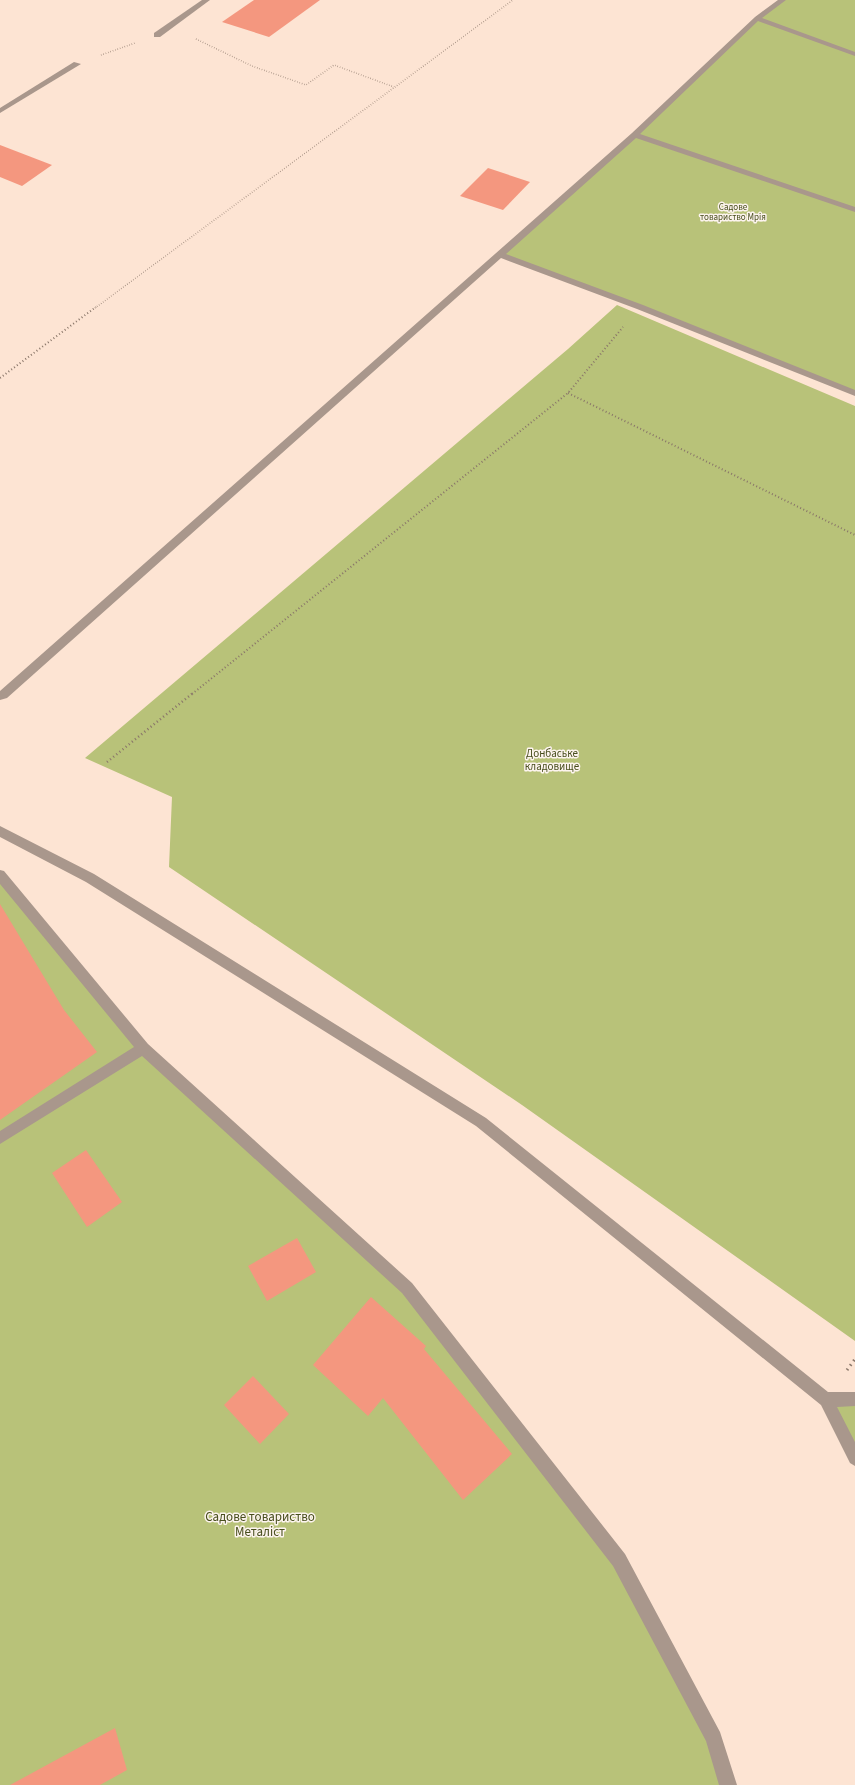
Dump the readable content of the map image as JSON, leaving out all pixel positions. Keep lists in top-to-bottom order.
{
  "parks": ["Садове товариство Мрія", "Донбаське кладовище", "Садове товариство Металіст"]
}
